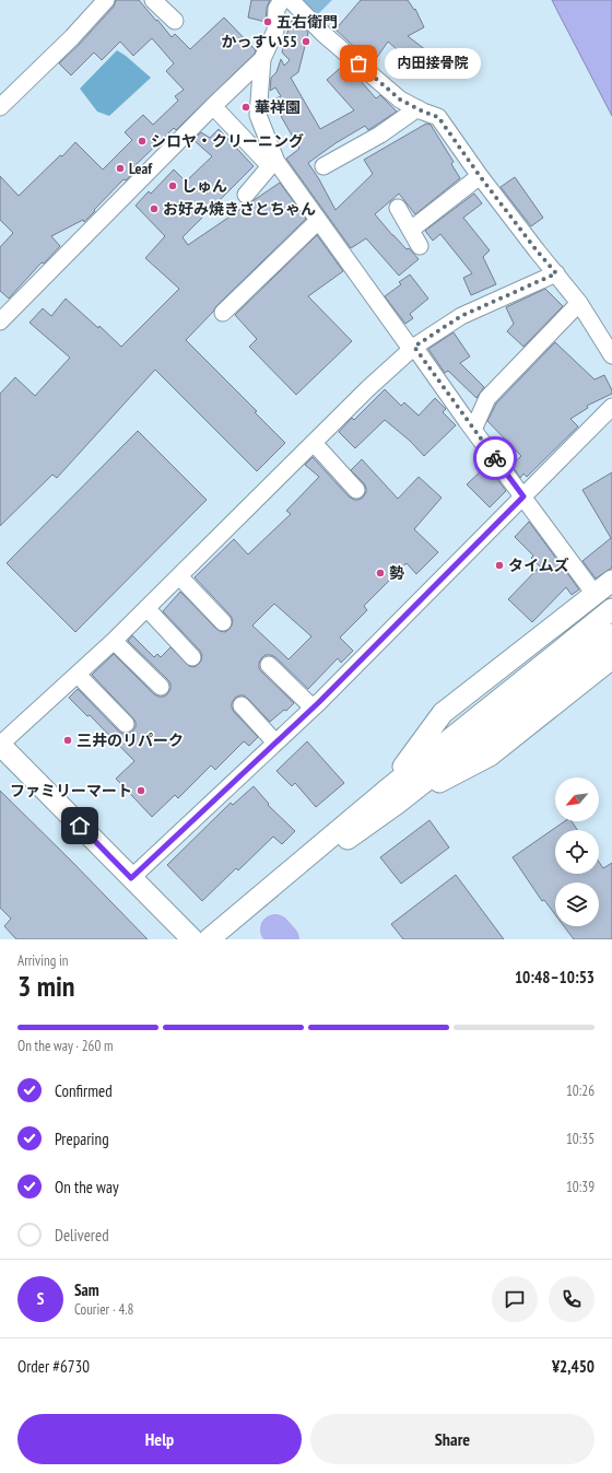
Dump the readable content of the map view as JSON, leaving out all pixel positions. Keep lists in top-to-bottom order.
{
  "places": [
    "五右衛門",
    "かっすい55",
    "内田接骨院",
    "華祥園",
    "シロヤ・クリーニング",
    "Leaf",
    "しゅん",
    "お好み焼きさとちゃん",
    "タイムズ",
    "勢",
    "三井のリパーク",
    "ファミリーマート"
  ],
  "north": "bottom left",
  "page": {
    "bubble": "内田接骨院",
    "heading": ["3 min", "Arriving in", "10:48–10:53"],
    "panel": [
      "Sam",
      "Courier · 4.8",
      "Order #6730",
      "¥2,450"
    ],
    "bar": "On the way · 260 m",
    "list": [
      ["Confirmed", "10:26"],
      ["Preparing", "10:35"],
      ["On the way", "10:39"],
      "Delivered"
    ],
    "round": "S",
    "buttons": ["Help", "Share"]
  }
}
